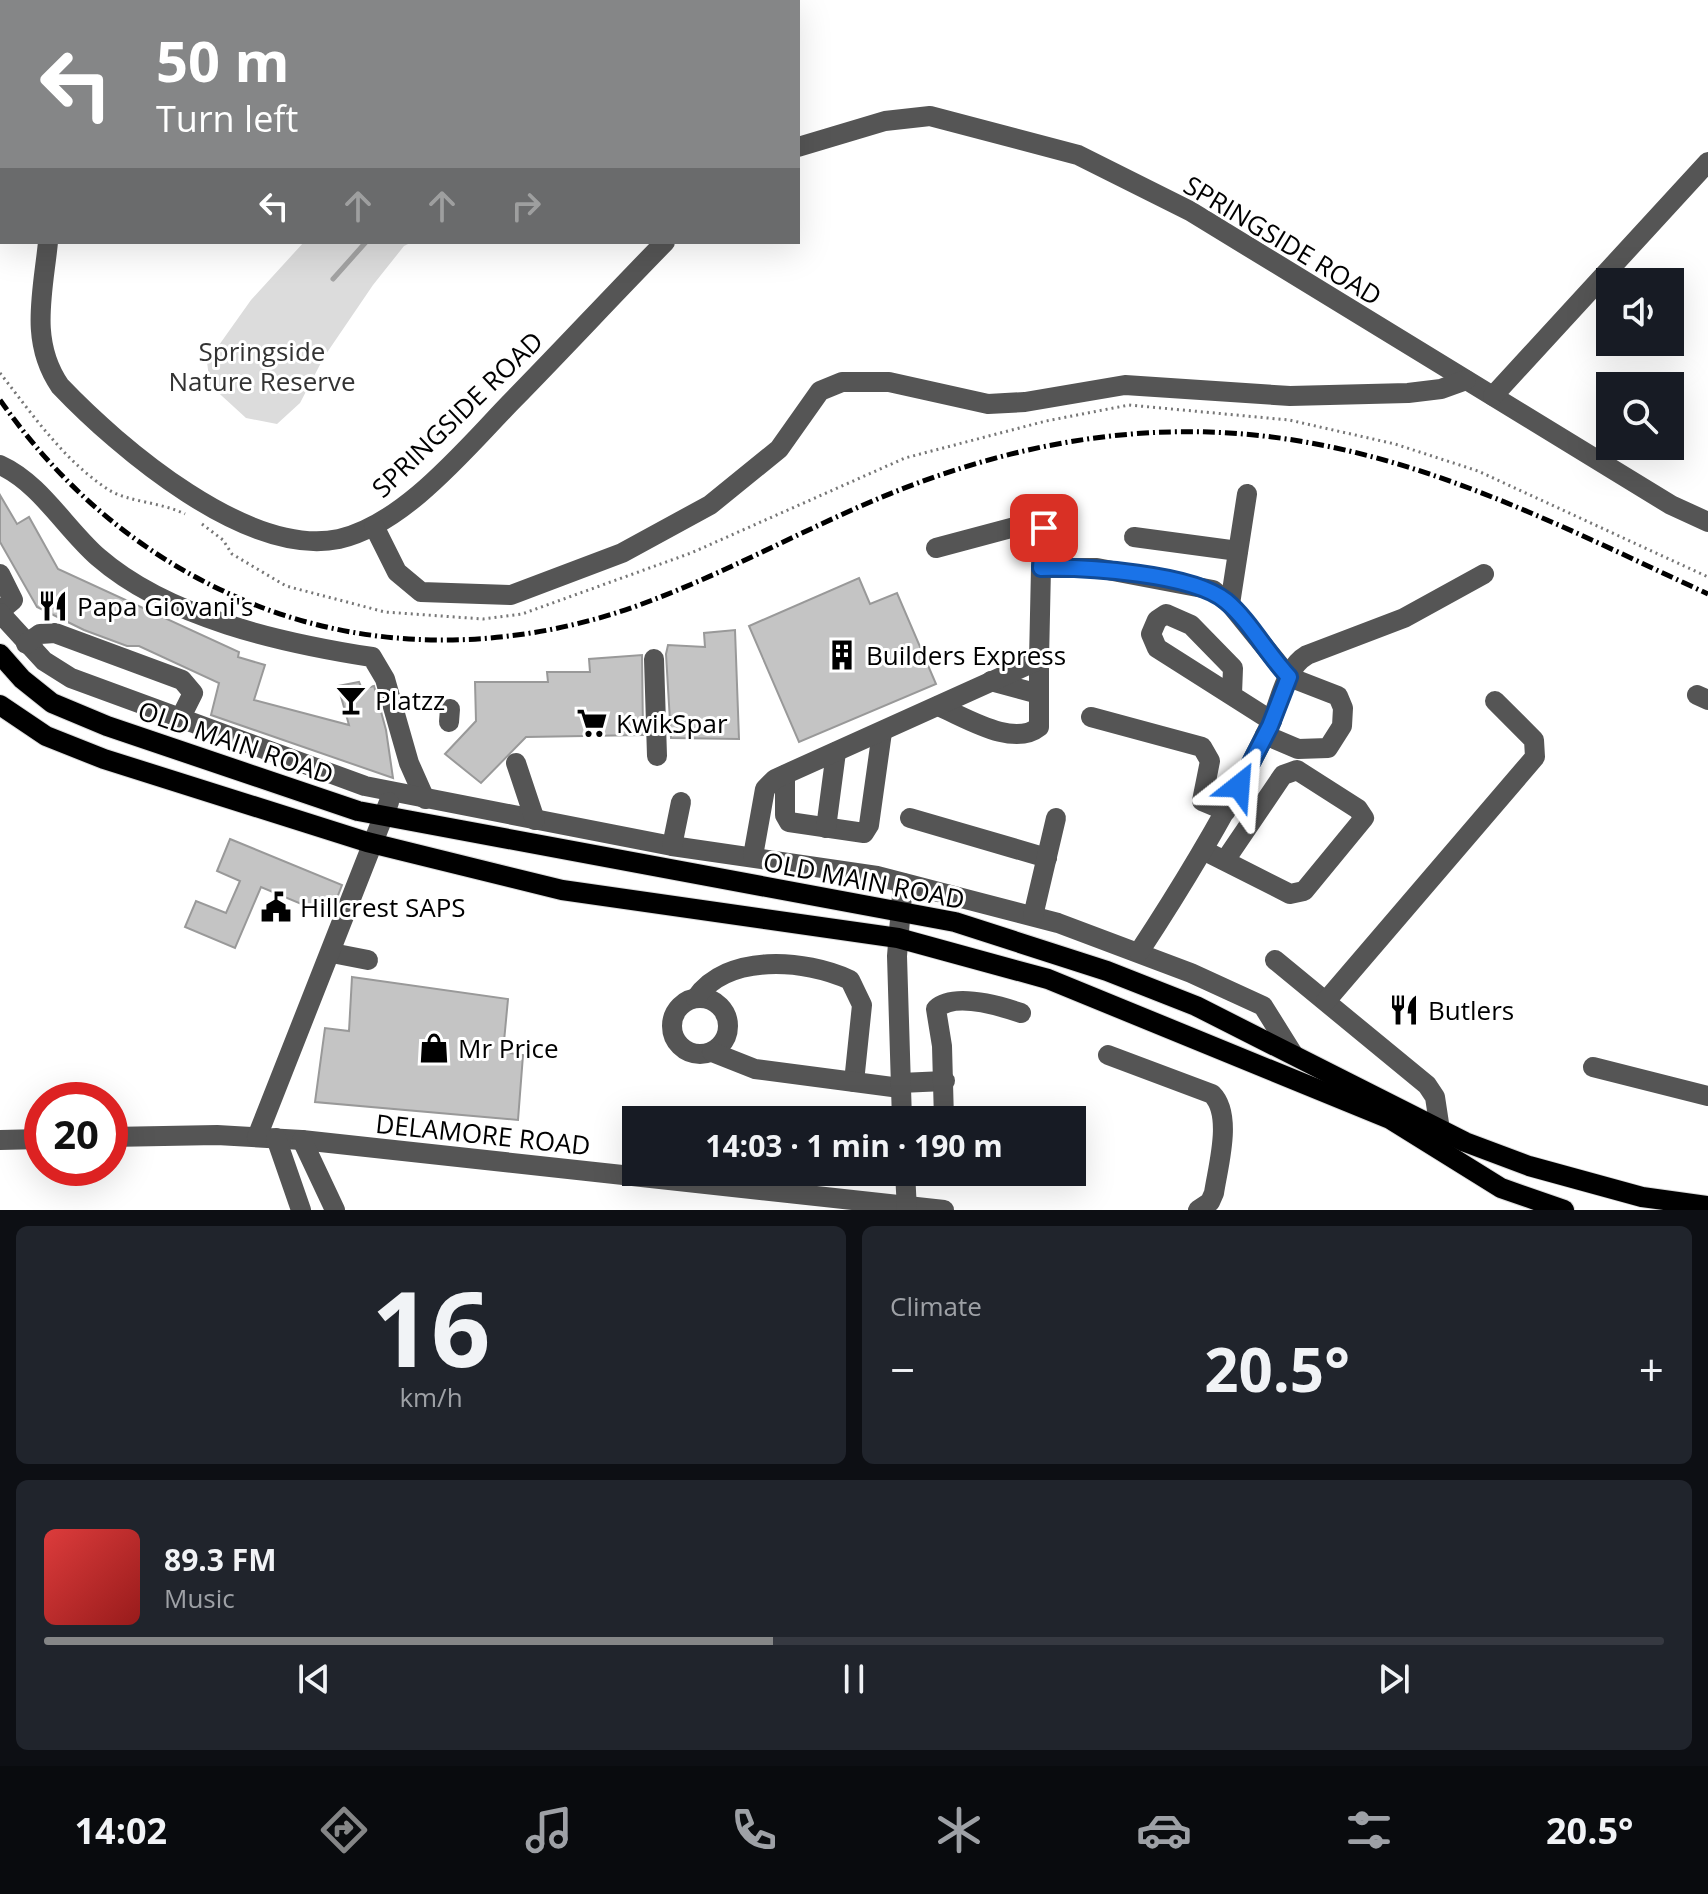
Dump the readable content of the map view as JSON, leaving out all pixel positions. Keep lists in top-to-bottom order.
{
  "streets": {
    "main road": ["OLD MAIN ROAD"],
    "street": ["SPRINGSIDE ROAD", "DELAMORE ROAD"]
  },
  "parks": ["Springside Nature Reserve"],
  "places": {
    "restaurant": ["Papa Giovani's", "Butlers"],
    "building": ["Builders Express"],
    "bar": ["Platzz"],
    "supermarket": ["KwikSpar"],
    "public building": ["Hillcrest SAPS"],
    "shop": ["Mr Price"]
  },
  "page": {
    "turn": ["50 m", "Turn left"],
    "limit": "20",
    "trip": "14:03 · 1 min · 190 m",
    "tile": [
      ["16", "km/h"],
      "Climate"
    ],
    "heat": ["−", "20.5°", "+"],
    "song": ["89.3 FM", "Music"],
    "tabs": ["14:02", "20.5°"]
  }
}
